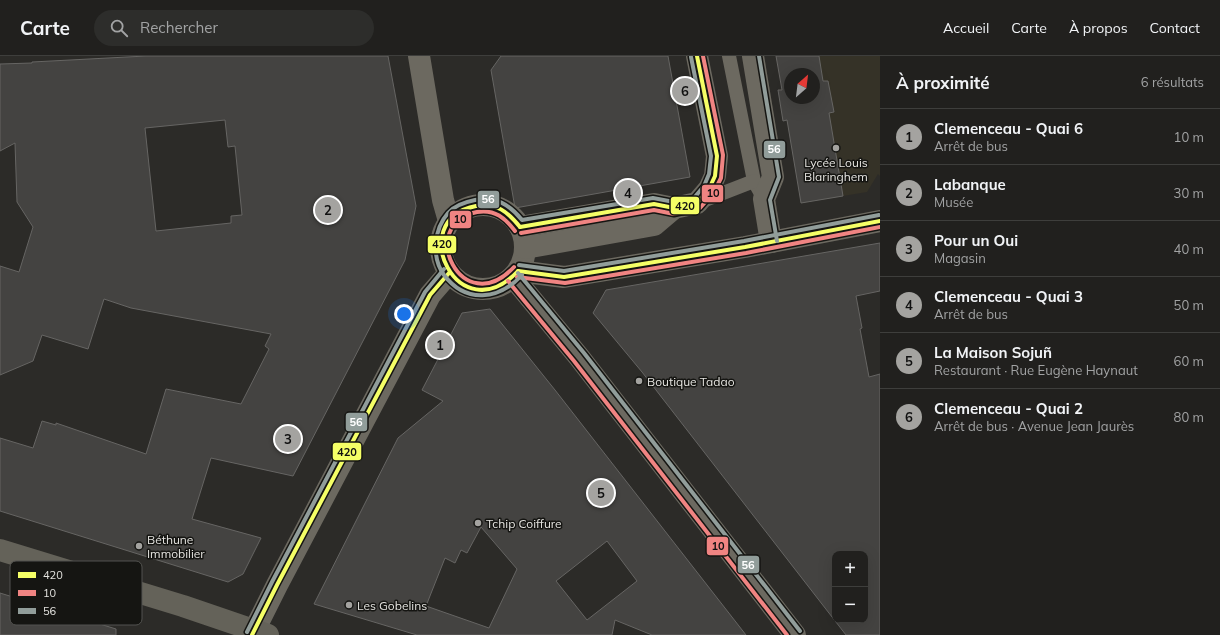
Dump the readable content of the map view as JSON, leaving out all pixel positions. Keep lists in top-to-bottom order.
{
  "places": [
    "Lycée Louis Blaringhem",
    "Boutique Tadao",
    "Tchip Coiffure",
    "Béthune Immobilier",
    "Les Gobelins"
  ],
  "lines": ["transit line 420", "transit line 10", "transit line 56"],
  "legend": ["420", "10", "56"],
  "north": "top right",
  "page": {
    "header": "Carte",
    "search": "Rechercher",
    "nav": [
      "Accueil",
      "Carte",
      "À propos",
      "Contact"
    ],
    "heading": ["À proximité", "6 résultats"],
    "pins": [
      "6",
      "4",
      "2",
      "1",
      "3",
      "5"
    ],
    "list": [
      {
        "mark": "1",
        "name": "Clemenceau - Quai 6",
        "note": "Arrêt de bus",
        "value": "10 m"
      },
      {
        "mark": "2",
        "name": "Labanque",
        "note": "Musée",
        "value": "30 m"
      },
      {
        "mark": "3",
        "name": "Pour un Oui",
        "note": "Magasin",
        "value": "40 m"
      },
      {
        "mark": "4",
        "name": "Clemenceau - Quai 3",
        "note": "Arrêt de bus",
        "value": "50 m"
      },
      {
        "mark": "5",
        "name": "La Maison Sojuñ",
        "note": "Restaurant · Rue Eugène Haynaut",
        "value": "60 m"
      },
      {
        "mark": "6",
        "name": "Clemenceau - Quai 2",
        "note": "Arrêt de bus · Avenue Jean Jaurès",
        "value": "80 m"
      }
    ],
    "map_buttons": ["+", "−"]
  }
}
